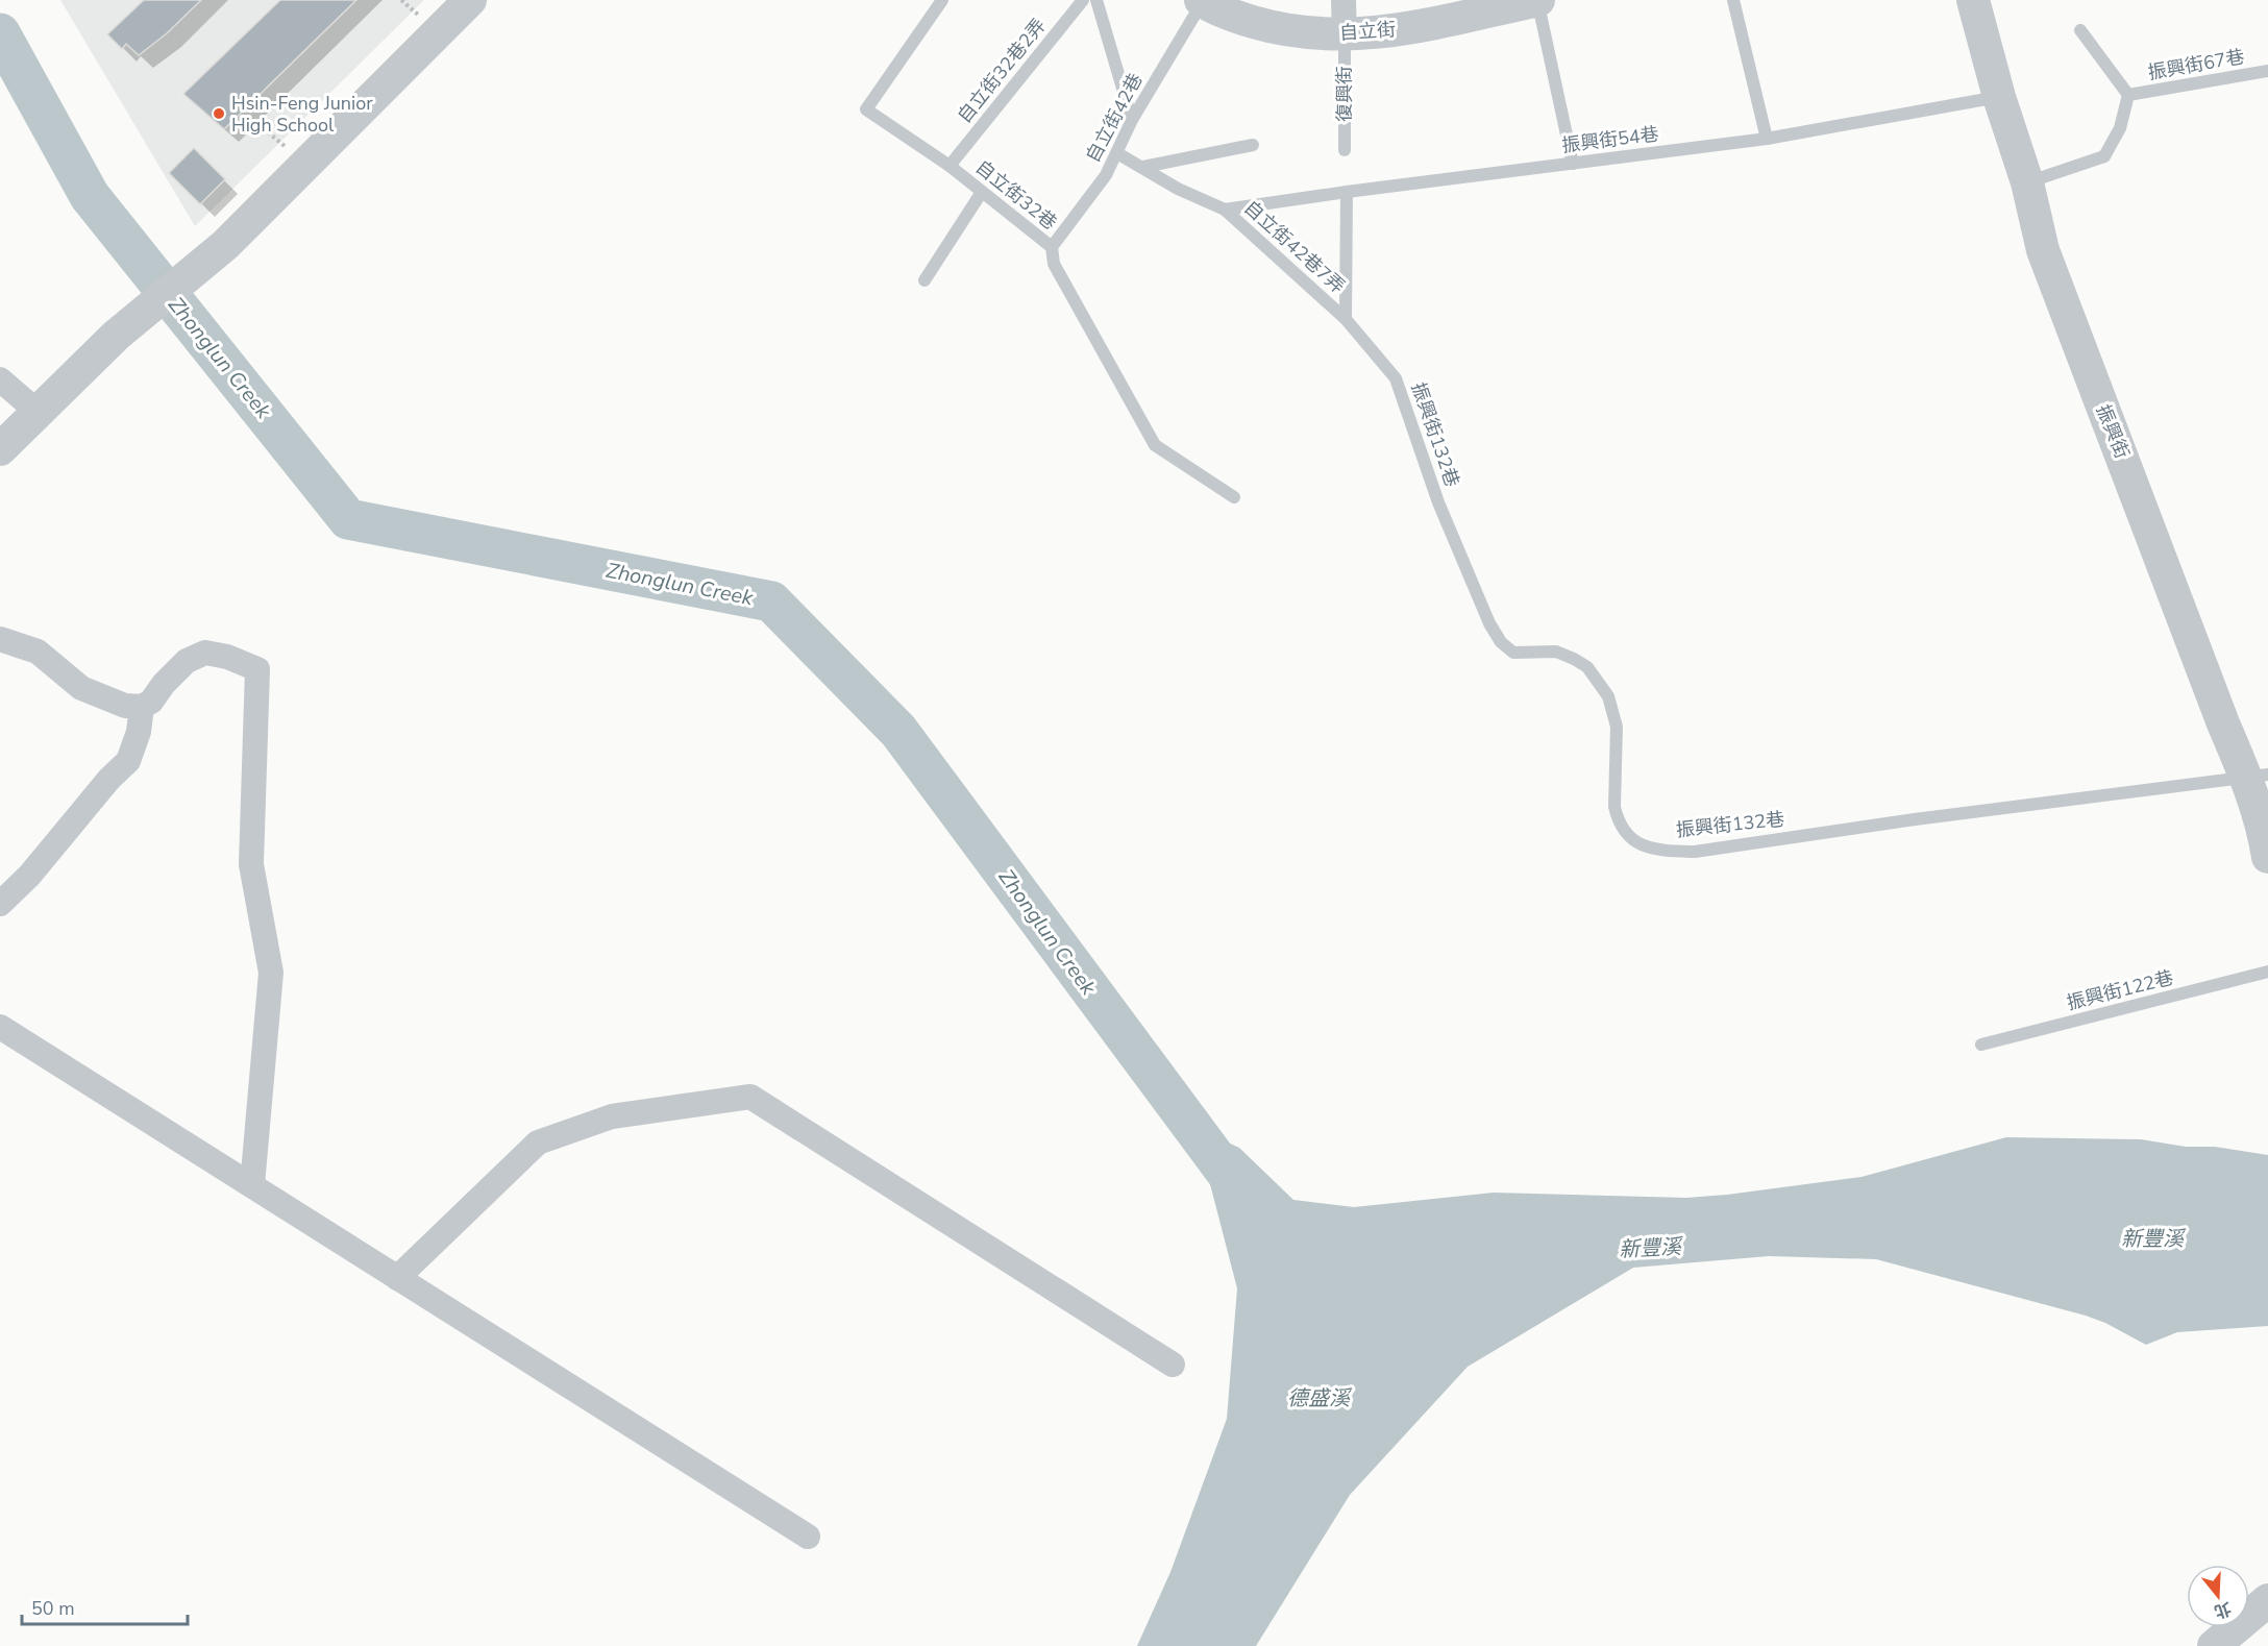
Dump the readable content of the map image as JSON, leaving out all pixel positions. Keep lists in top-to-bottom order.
{
  "streets": {
    "street": ["自立街", "復興街", "振興街"],
    "lane": [
      "振興街67巷",
      "自立街32巷2弄",
      "自立街42巷",
      "振興街54巷",
      "自立街32巷",
      "自立街42巷7弄",
      "振興街132巷",
      "振興街122巷"
    ]
  },
  "crossings": [
    ["自立街", "復興街"],
    ["自立街", "自立街42巷"],
    ["振興街67巷", "振興街"],
    ["自立街32巷2弄", "自立街32巷"],
    ["自立街42巷", "自立街32巷"],
    ["自立街42巷", "自立街42巷7弄"],
    ["振興街54巷", "自立街42巷7弄"],
    ["振興街54巷", "振興街"],
    ["自立街42巷7弄", "振興街132巷"],
    ["振興街", "振興街132巷"]
  ],
  "water": ["Zhonglun Creek", "新豐溪", "德盛溪"],
  "places": ["Hsin-Feng Junior High School"],
  "scale_bar": "50 m",
  "north": "bottom"
}
